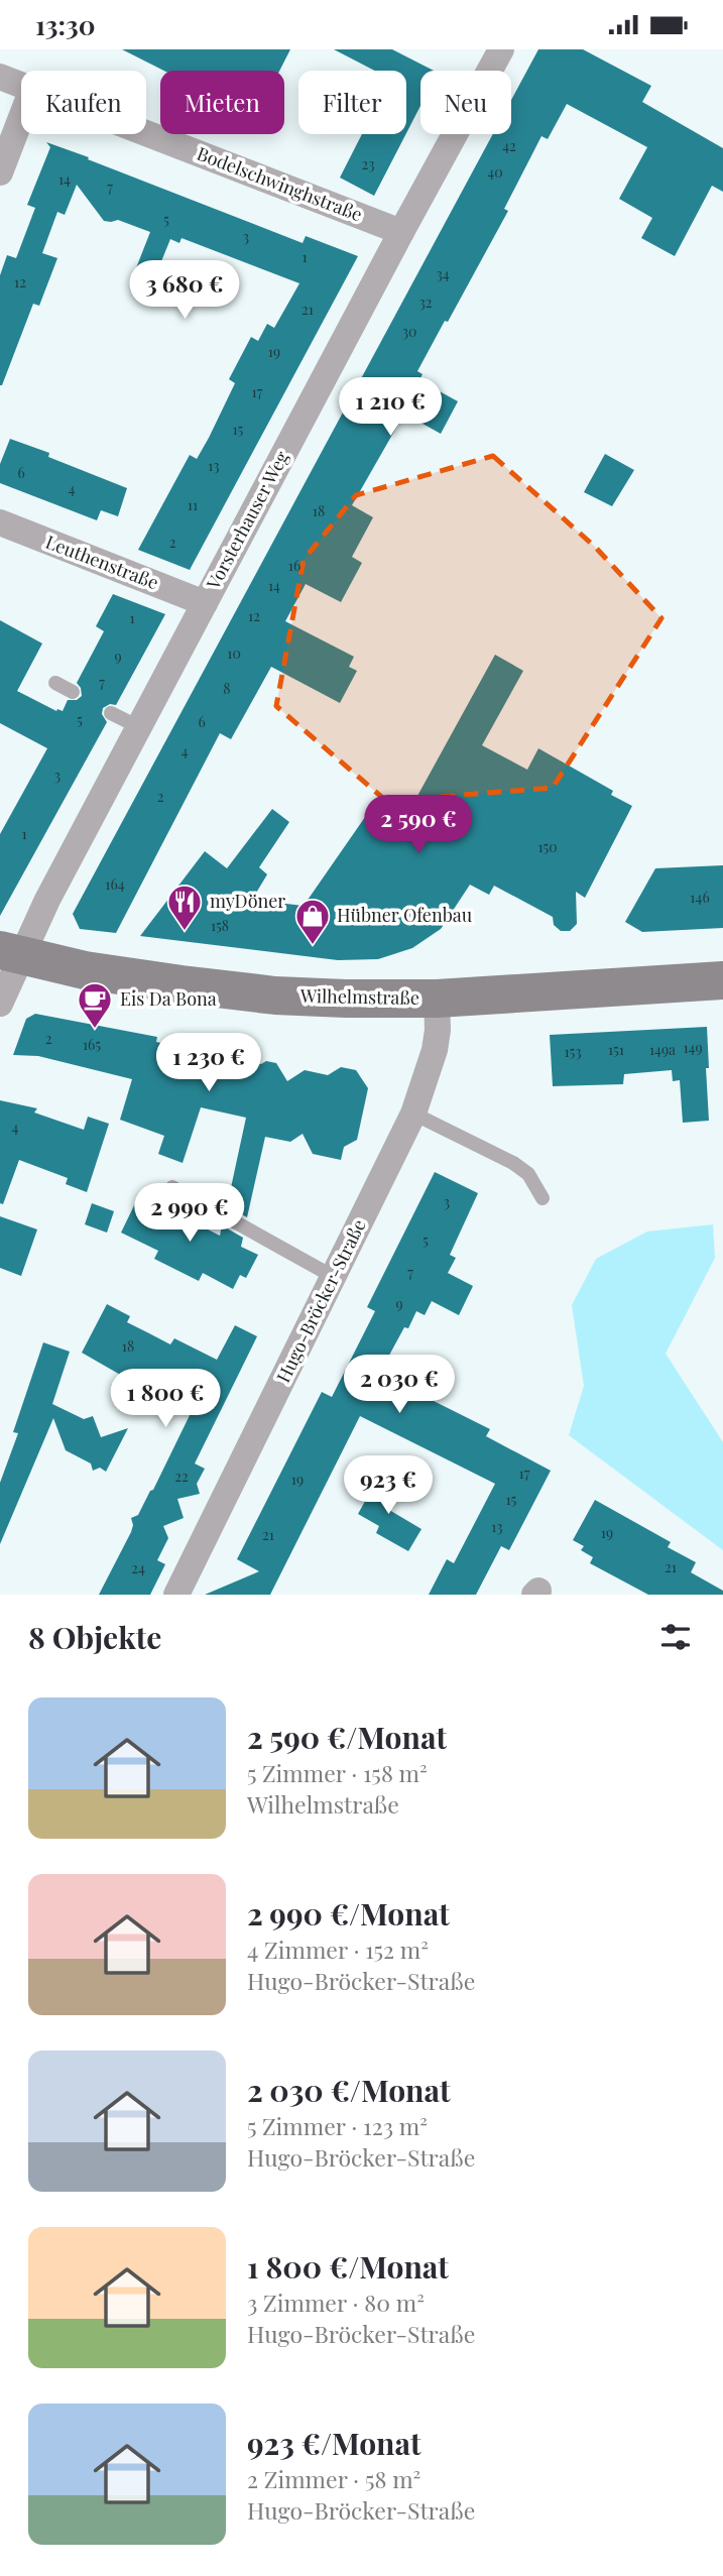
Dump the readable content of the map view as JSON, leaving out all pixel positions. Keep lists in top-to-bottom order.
{
  "streets": {
    "main road": ["Wilhelmstraße"],
    "street": [
      "Bodelschwinghstraße",
      "Vorsterhauser Weg",
      "Leuthenstraße",
      "Hugo-Bröcker-Straße"
    ]
  },
  "crossings": [
    ["Bodelschwinghstraße", "Vorsterhauser Weg"],
    ["Vorsterhauser Weg", "Leuthenstraße"],
    ["Vorsterhauser Weg", "Wilhelmstraße"],
    ["Wilhelmstraße", "Hugo-Bröcker-Straße"]
  ],
  "places": {
    "restaurant": ["myDöner"],
    "shop": ["Hübner Ofenbau"],
    "cafe": ["Eis Da Bona"]
  },
  "house_numbers": [
    "42",
    "23",
    "40",
    "14",
    "7",
    "5",
    "3",
    "1",
    "34",
    "12",
    "32",
    "21",
    "30",
    "19",
    "17",
    "15",
    "13",
    "6",
    "4",
    "11",
    "18",
    "2",
    "16",
    "14",
    "12",
    "1",
    "10",
    "9",
    "7",
    "8",
    "5",
    "6",
    "4",
    "3",
    "2",
    "1",
    "150",
    "164",
    "146",
    "158",
    "2",
    "165",
    "149",
    "151",
    "149a",
    "153",
    "4",
    "3",
    "5",
    "7",
    "9",
    "18",
    "17",
    "22",
    "19",
    "15",
    "13",
    "19",
    "21",
    "21",
    "24"
  ],
  "page": {
    "status": "13:30",
    "chip": [
      "Kaufen",
      "Mieten",
      "Filter",
      "Neu"
    ],
    "price": [
      "3 680 €",
      "1 210 €",
      "2 590 €",
      "1 230 €",
      "2 990 €",
      "2 030 €",
      "1 800 €",
      "923 €"
    ],
    "heading": "8 Objekte",
    "list": [
      {
        "name": "2 590 €/Monat",
        "note": "5 Zimmer · 158 m² · Wilhelmstraße"
      },
      {
        "name": "2 990 €/Monat",
        "note": "4 Zimmer · 152 m² · Hugo-Bröcker-Straße"
      },
      {
        "name": "2 030 €/Monat",
        "note": "5 Zimmer · 123 m² · Hugo-Bröcker-Straße"
      },
      {
        "name": "1 800 €/Monat",
        "note": "3 Zimmer · 80 m² · Hugo-Bröcker-Straße"
      },
      {
        "name": "923 €/Monat",
        "note": "2 Zimmer · 58 m² · Hugo-Bröcker-Straße"
      }
    ]
  }
}
